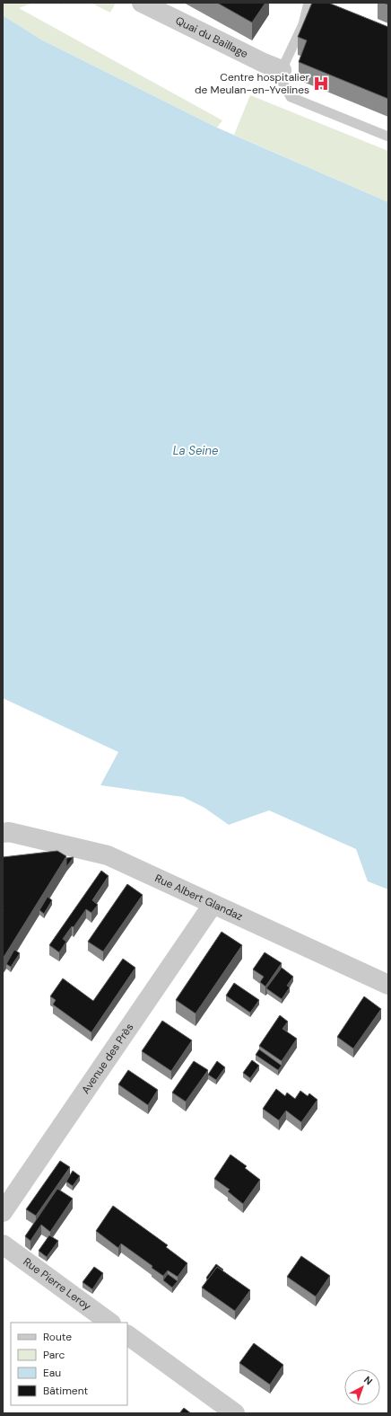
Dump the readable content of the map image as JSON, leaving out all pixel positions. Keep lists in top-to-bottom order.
{
  "streets": {
    "street": [
      "Quai du Baillage",
      "Rue Albert Glandaz",
      "Avenue des Près",
      "Rue Pierre Leroy"
    ]
  },
  "crossings": [
    ["Rue Albert Glandaz", "Avenue des Près"]
  ],
  "water": ["La Seine"],
  "places": {
    "hospital": ["Centre hospitalier de Meulan-en-Yvelines"]
  },
  "legend": [
    "Route",
    "Parc",
    "Eau",
    "Bâtiment"
  ],
  "north": "top right"
}
